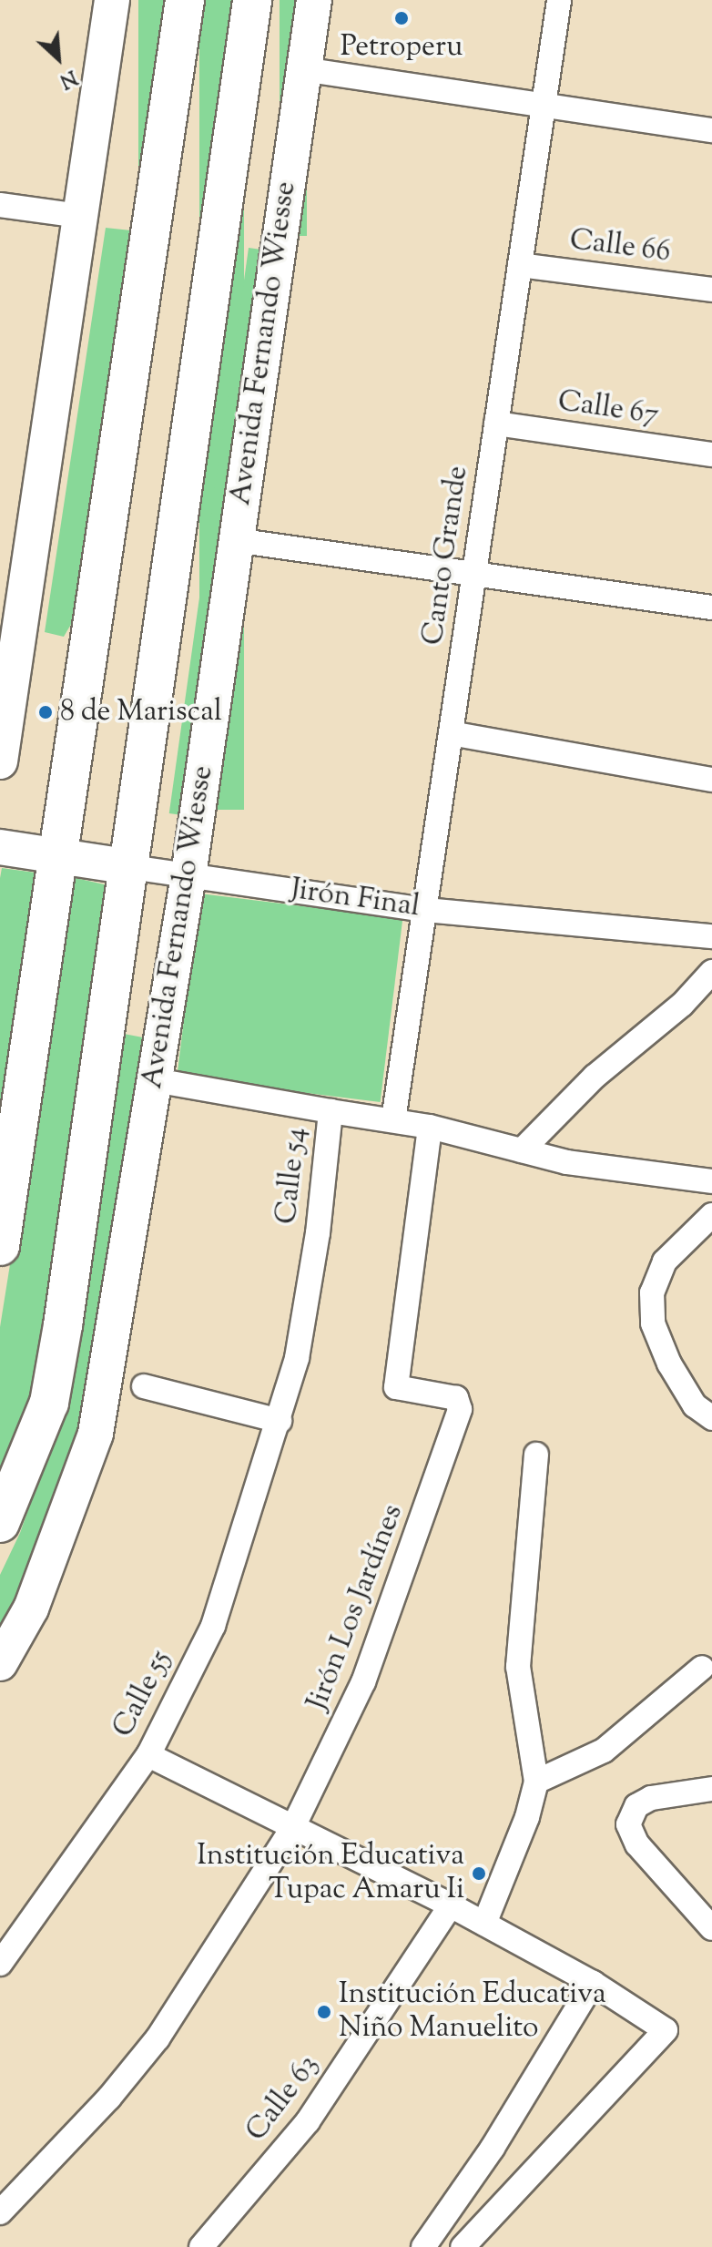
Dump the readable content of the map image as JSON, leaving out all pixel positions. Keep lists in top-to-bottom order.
{
  "streets": {
    "main road": ["Avenida Fernando Wiesse", "Jirón Final"],
    "street": [
      "Calle 66",
      "Calle 67",
      "Canto Grande",
      "Calle 54",
      "Jirón Los Jardínes",
      "Calle 55",
      "Calle 63"
    ]
  },
  "crossings": [
    ["Calle 66", "Canto Grande"],
    ["Avenida Fernando Wiesse", "Jirón Final"],
    ["Avenida Fernando Wiesse", "Calle 54"],
    ["Calle 67", "Canto Grande"],
    ["Canto Grande", "Jirón Final"],
    ["Calle 54", "Calle 55"]
  ],
  "places": [
    "Petroperu",
    "8 de Mariscal",
    "Institución Educativa Tupac Amaru Ii",
    "Institución Educativa Niño Manuelito"
  ],
  "north": "bottom right"
}
